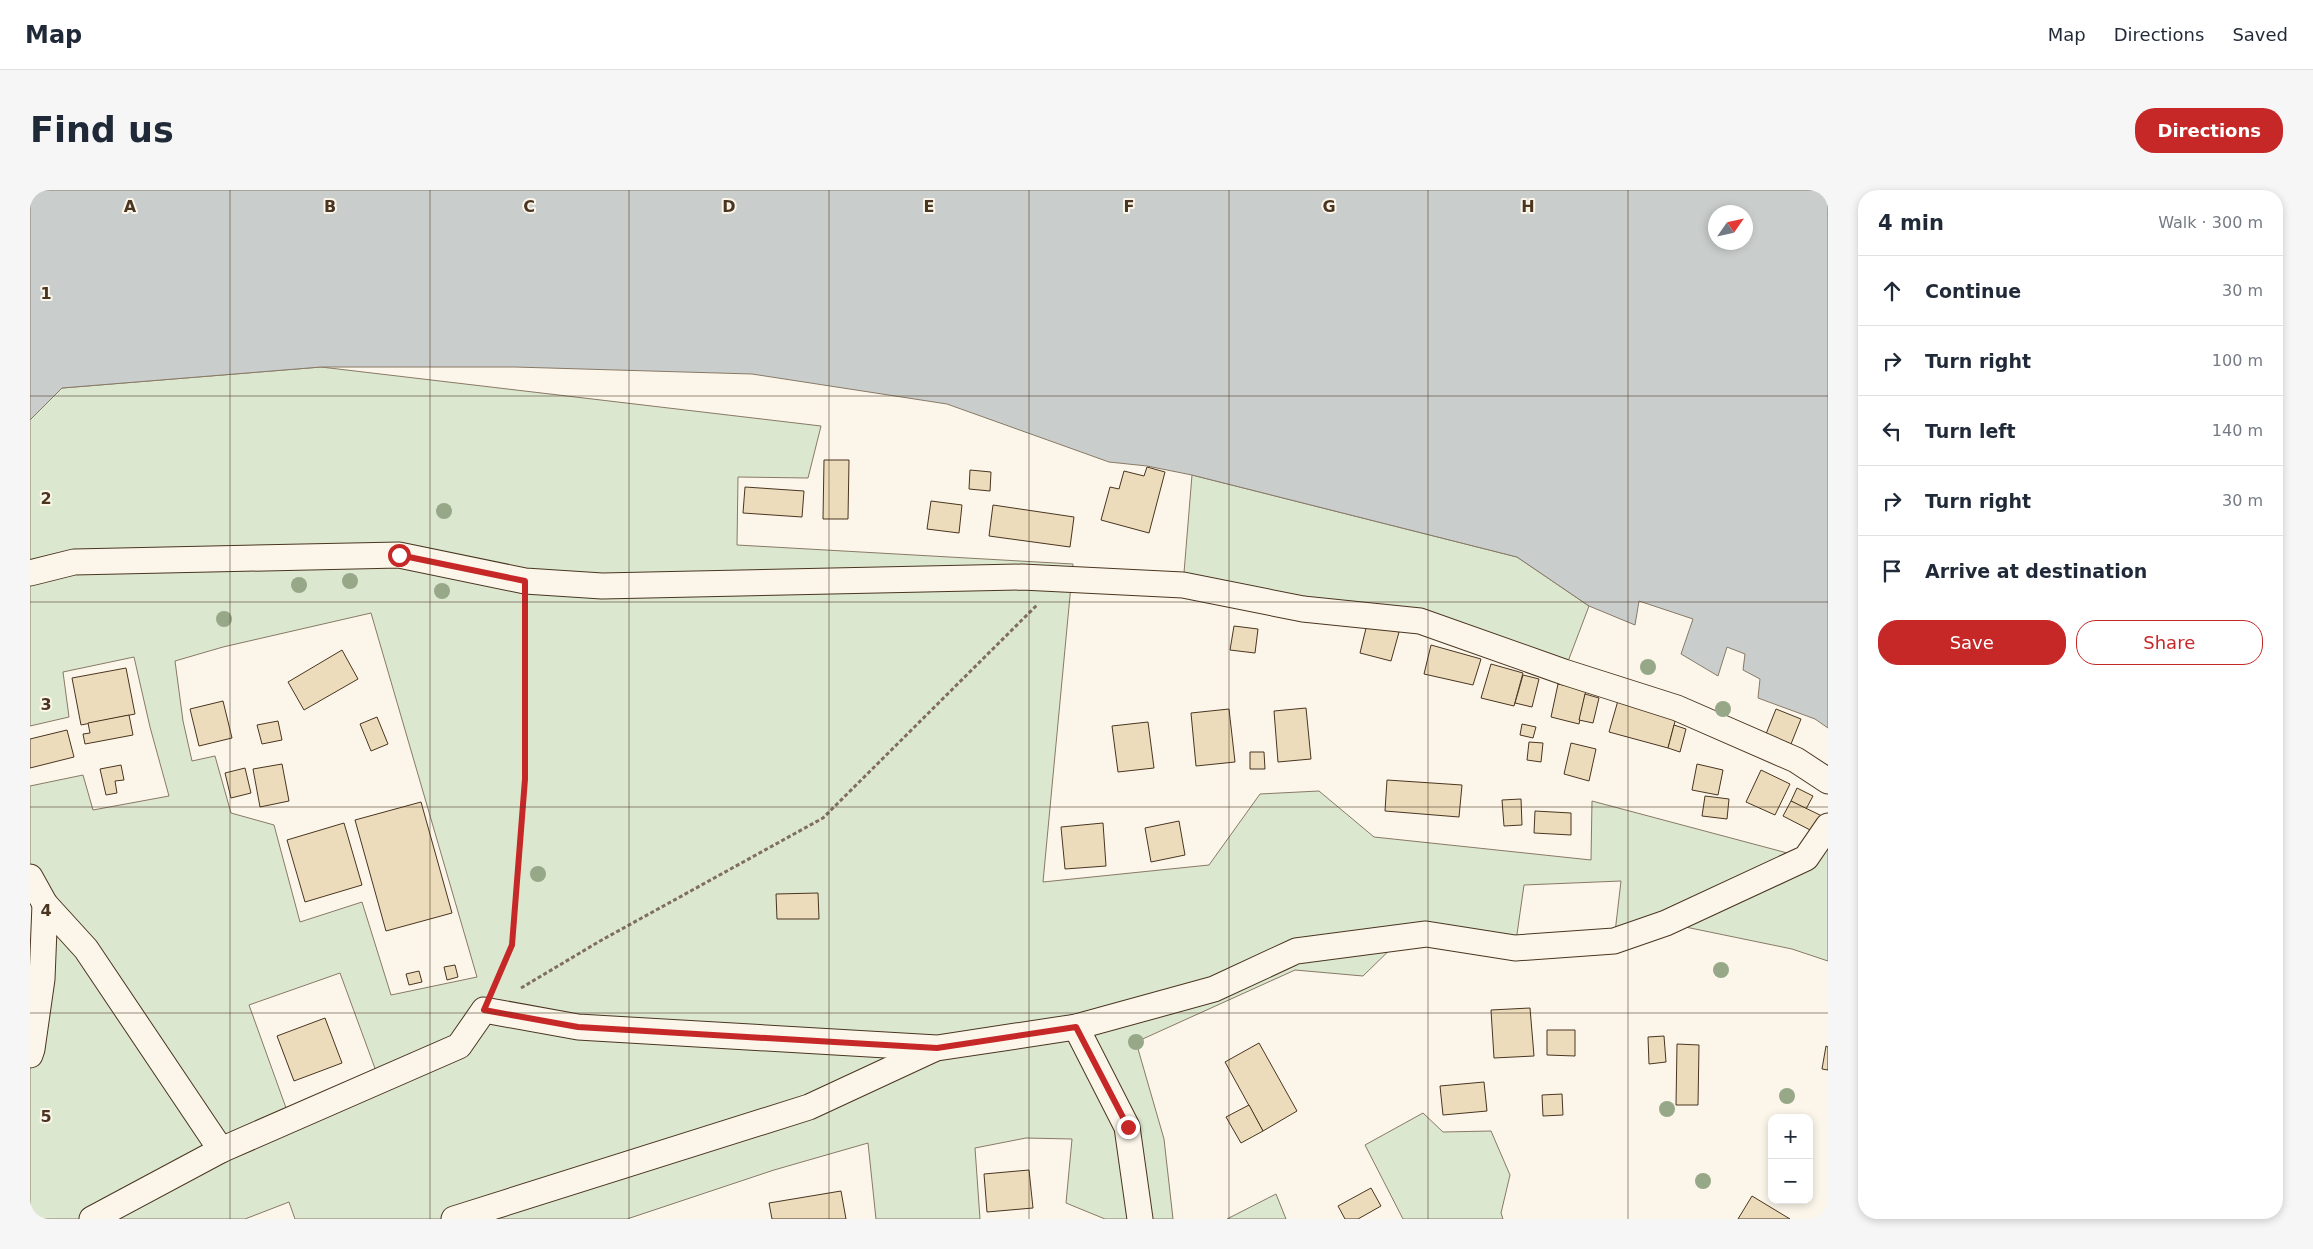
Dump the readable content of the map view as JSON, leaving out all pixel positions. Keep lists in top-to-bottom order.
{
  "north": "top right",
  "page": {
    "header": "Map",
    "nav": ["Map", "Directions", "Saved"],
    "buttons": [
      "Directions",
      ["Save", "Share"]
    ],
    "title": "Find us",
    "heading": ["4 min", "Walk · 300 m"],
    "list": [
      ["Continue", "30 m"],
      ["Turn right", "100 m"],
      ["Turn left", "140 m"],
      ["Turn right", "30 m"],
      "Arrive at destination"
    ],
    "map_buttons": ["+", "−"]
  },
  "grid": {
    "columns": [
      "A",
      "B",
      "C",
      "D",
      "E",
      "F",
      "G",
      "H"
    ],
    "rows": [
      "1",
      "2",
      "3",
      "4",
      "5"
    ]
  }
}
